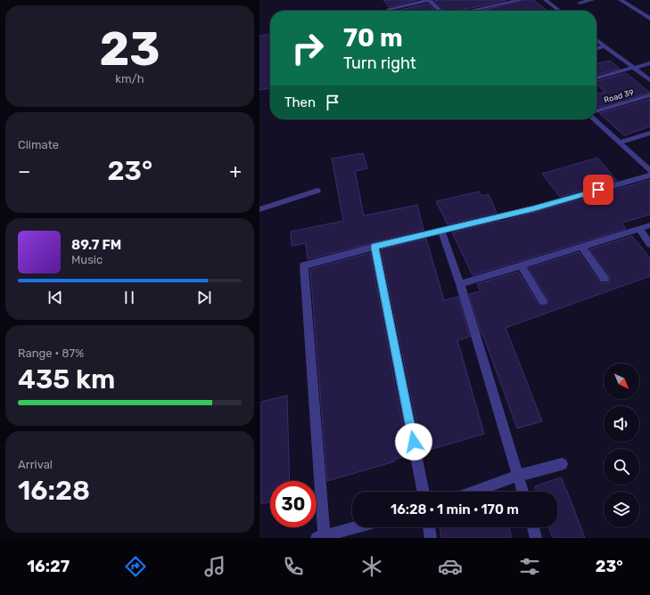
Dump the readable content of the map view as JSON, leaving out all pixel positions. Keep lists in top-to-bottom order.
{
  "streets": {
    "street": ["Road 39"]
  },
  "north": "bottom right",
  "page": {
    "tile": [
      ["23", "km/h"],
      "Climate",
      ["Range · 87%", "435 km"],
      ["Arrival", "16:28"]
    ],
    "turn": ["70 m", "Turn right"],
    "then": "Then",
    "heat": ["−", "23°", "+"],
    "song": ["89.7 FM", "Music"],
    "limit": "30",
    "trip": "16:28 · 1 min · 170 m",
    "tabs": ["16:27", "23°"]
  }
}
